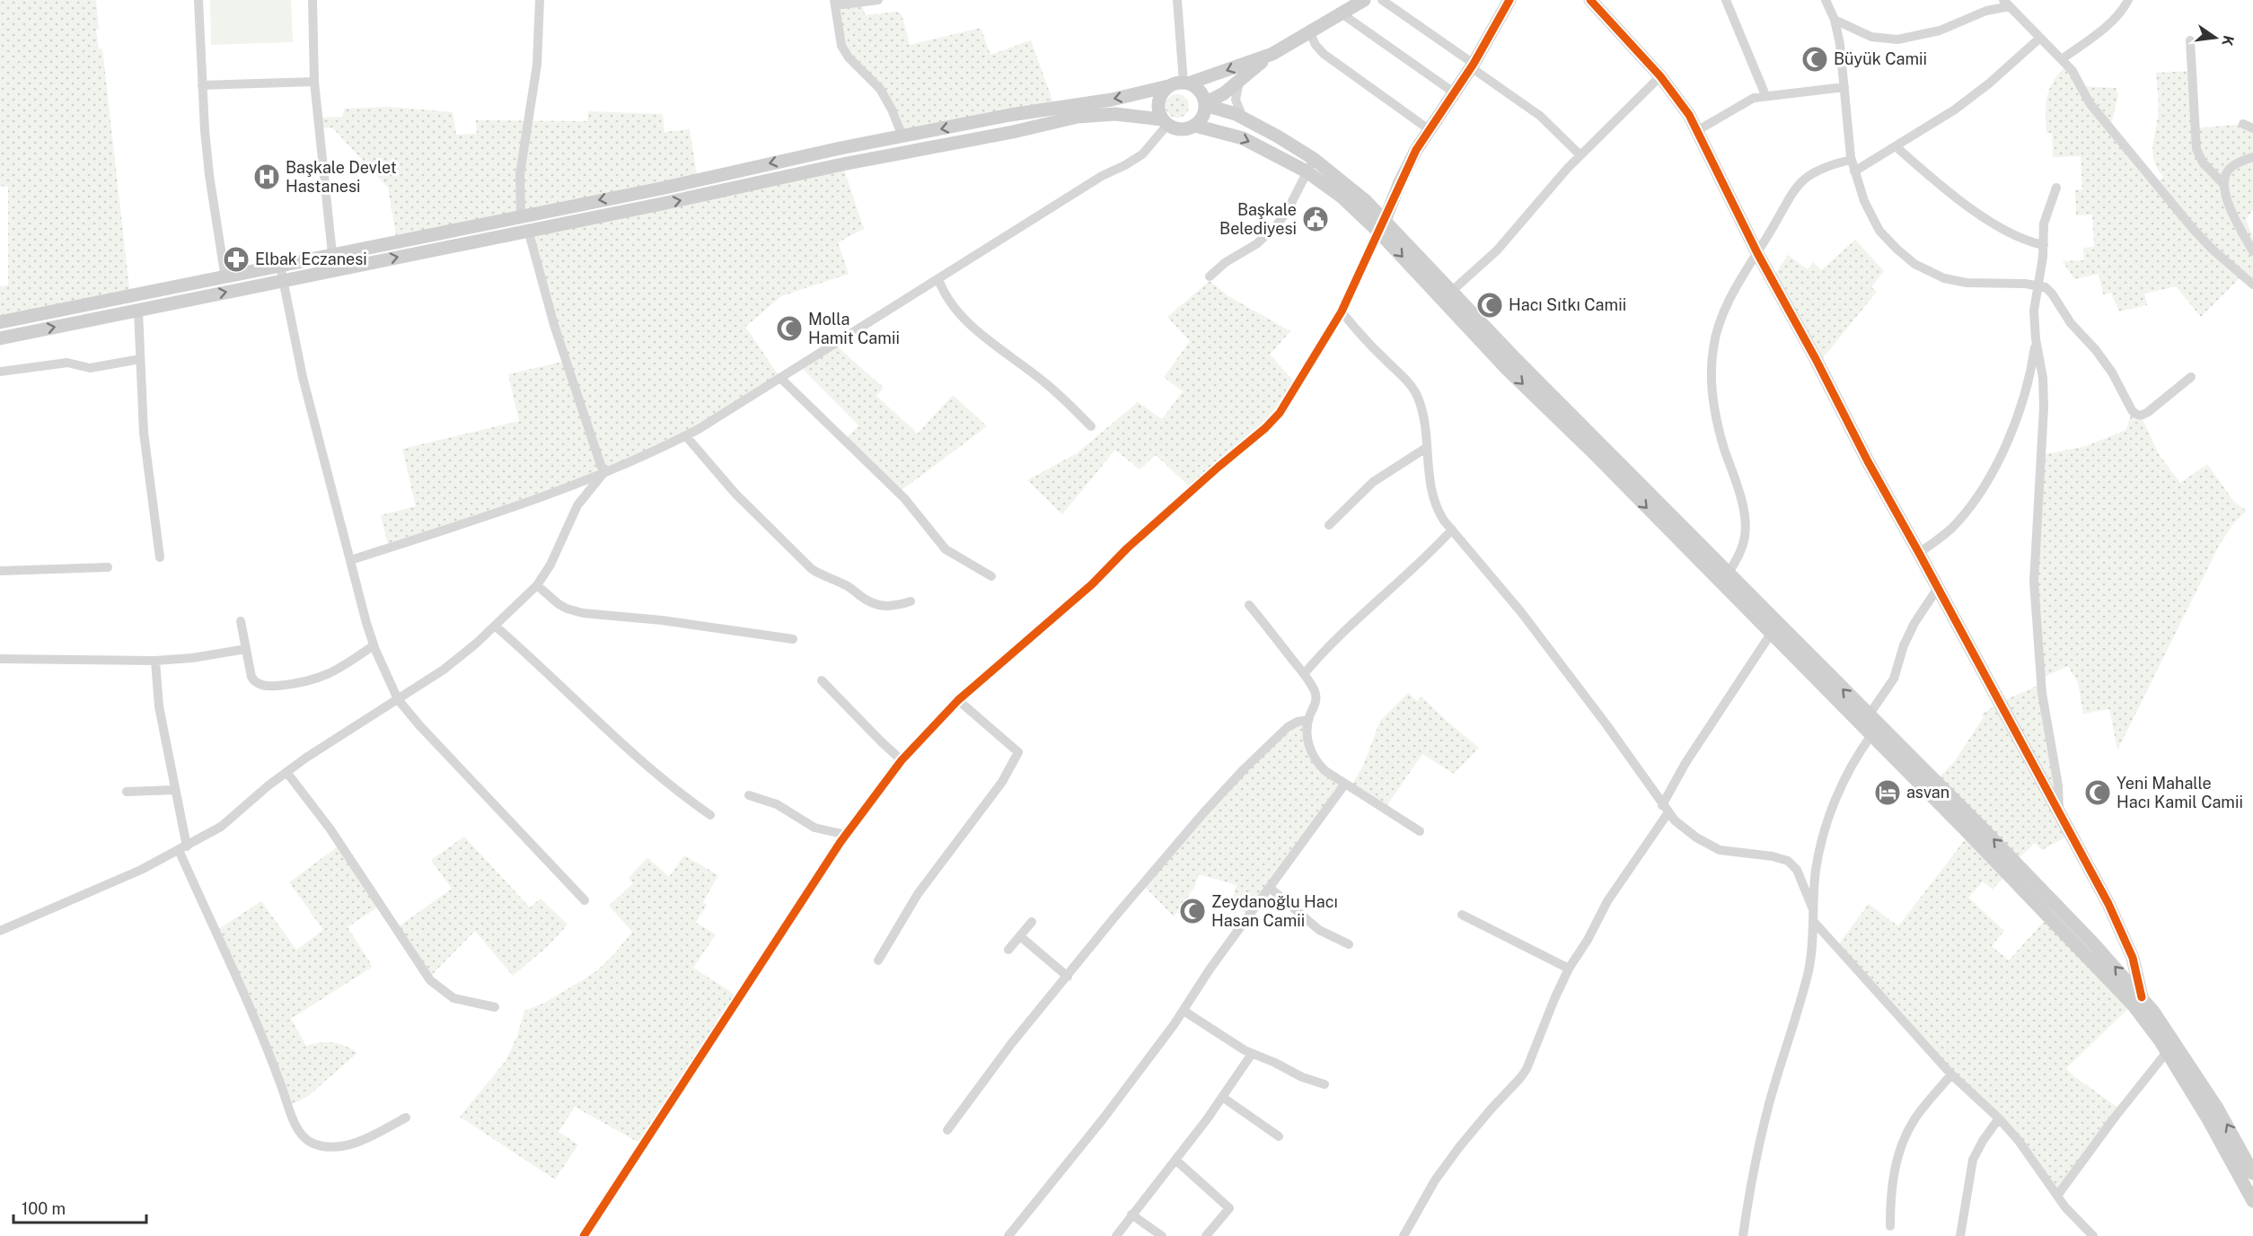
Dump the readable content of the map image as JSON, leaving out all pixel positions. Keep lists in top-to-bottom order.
{
  "places": {
    "mosque": [
      "Büyük Camii",
      "Hacı Sıtkı Camii",
      "Molla Hamit Camii",
      "Yeni Mahalle Hacı Kamil Camii",
      "Zeydanoğlu Hacı Hasan Camii"
    ],
    "hospital": ["Başkale Devlet Hastanesi"],
    "public building": ["Başkale Belediyesi"],
    "pharmacy": ["Elbak Eczanesi"],
    "hotel": ["asvan"]
  },
  "scale_bar": "100 m",
  "north": "right"
}
